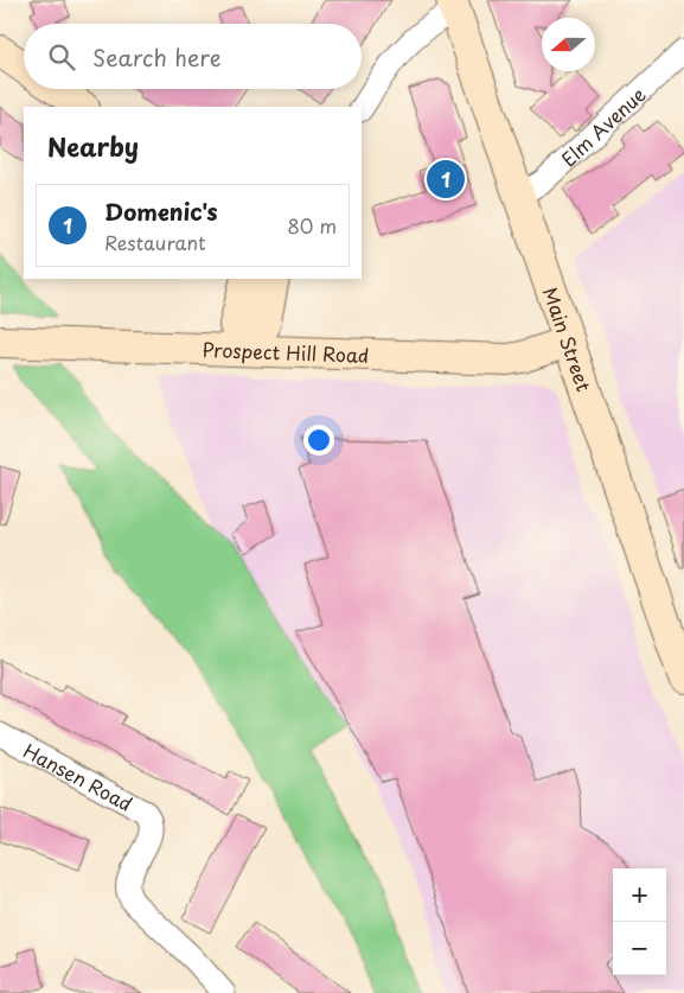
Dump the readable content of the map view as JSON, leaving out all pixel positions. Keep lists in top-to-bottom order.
{
  "streets": {
    "street": [
      "Elm Avenue",
      "Main Street",
      "Prospect Hill Road",
      "Hansen Road"
    ]
  },
  "crossings": [
    ["Elm Avenue", "Main Street"],
    ["Main Street", "Prospect Hill Road"]
  ],
  "north": "left",
  "page": {
    "search": "Search here",
    "heading": "Nearby",
    "pins": "1",
    "list": [
      {
        "mark": "1",
        "name": "Domenic's",
        "note": "Restaurant",
        "value": "80 m"
      }
    ],
    "map_buttons": ["+", "−"]
  }
}
